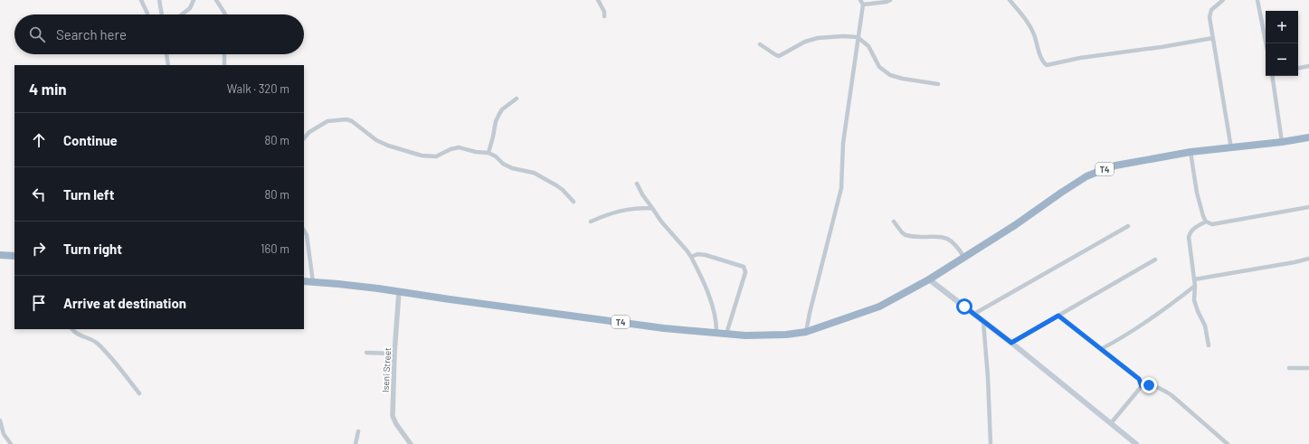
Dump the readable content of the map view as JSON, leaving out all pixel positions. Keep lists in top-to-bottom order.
{
  "streets": {
    "highway": ["T4"],
    "street": ["Iseni Street"]
  },
  "crossings": [
    ["T4", "Iseni Street"]
  ],
  "page": {
    "map_buttons": ["+", "−"],
    "search": "Search here",
    "heading": ["4 min", "Walk · 320 m"],
    "list": [
      ["Continue", "80 m"],
      ["Turn left", "80 m"],
      ["Turn right", "160 m"],
      "Arrive at destination"
    ]
  }
}
